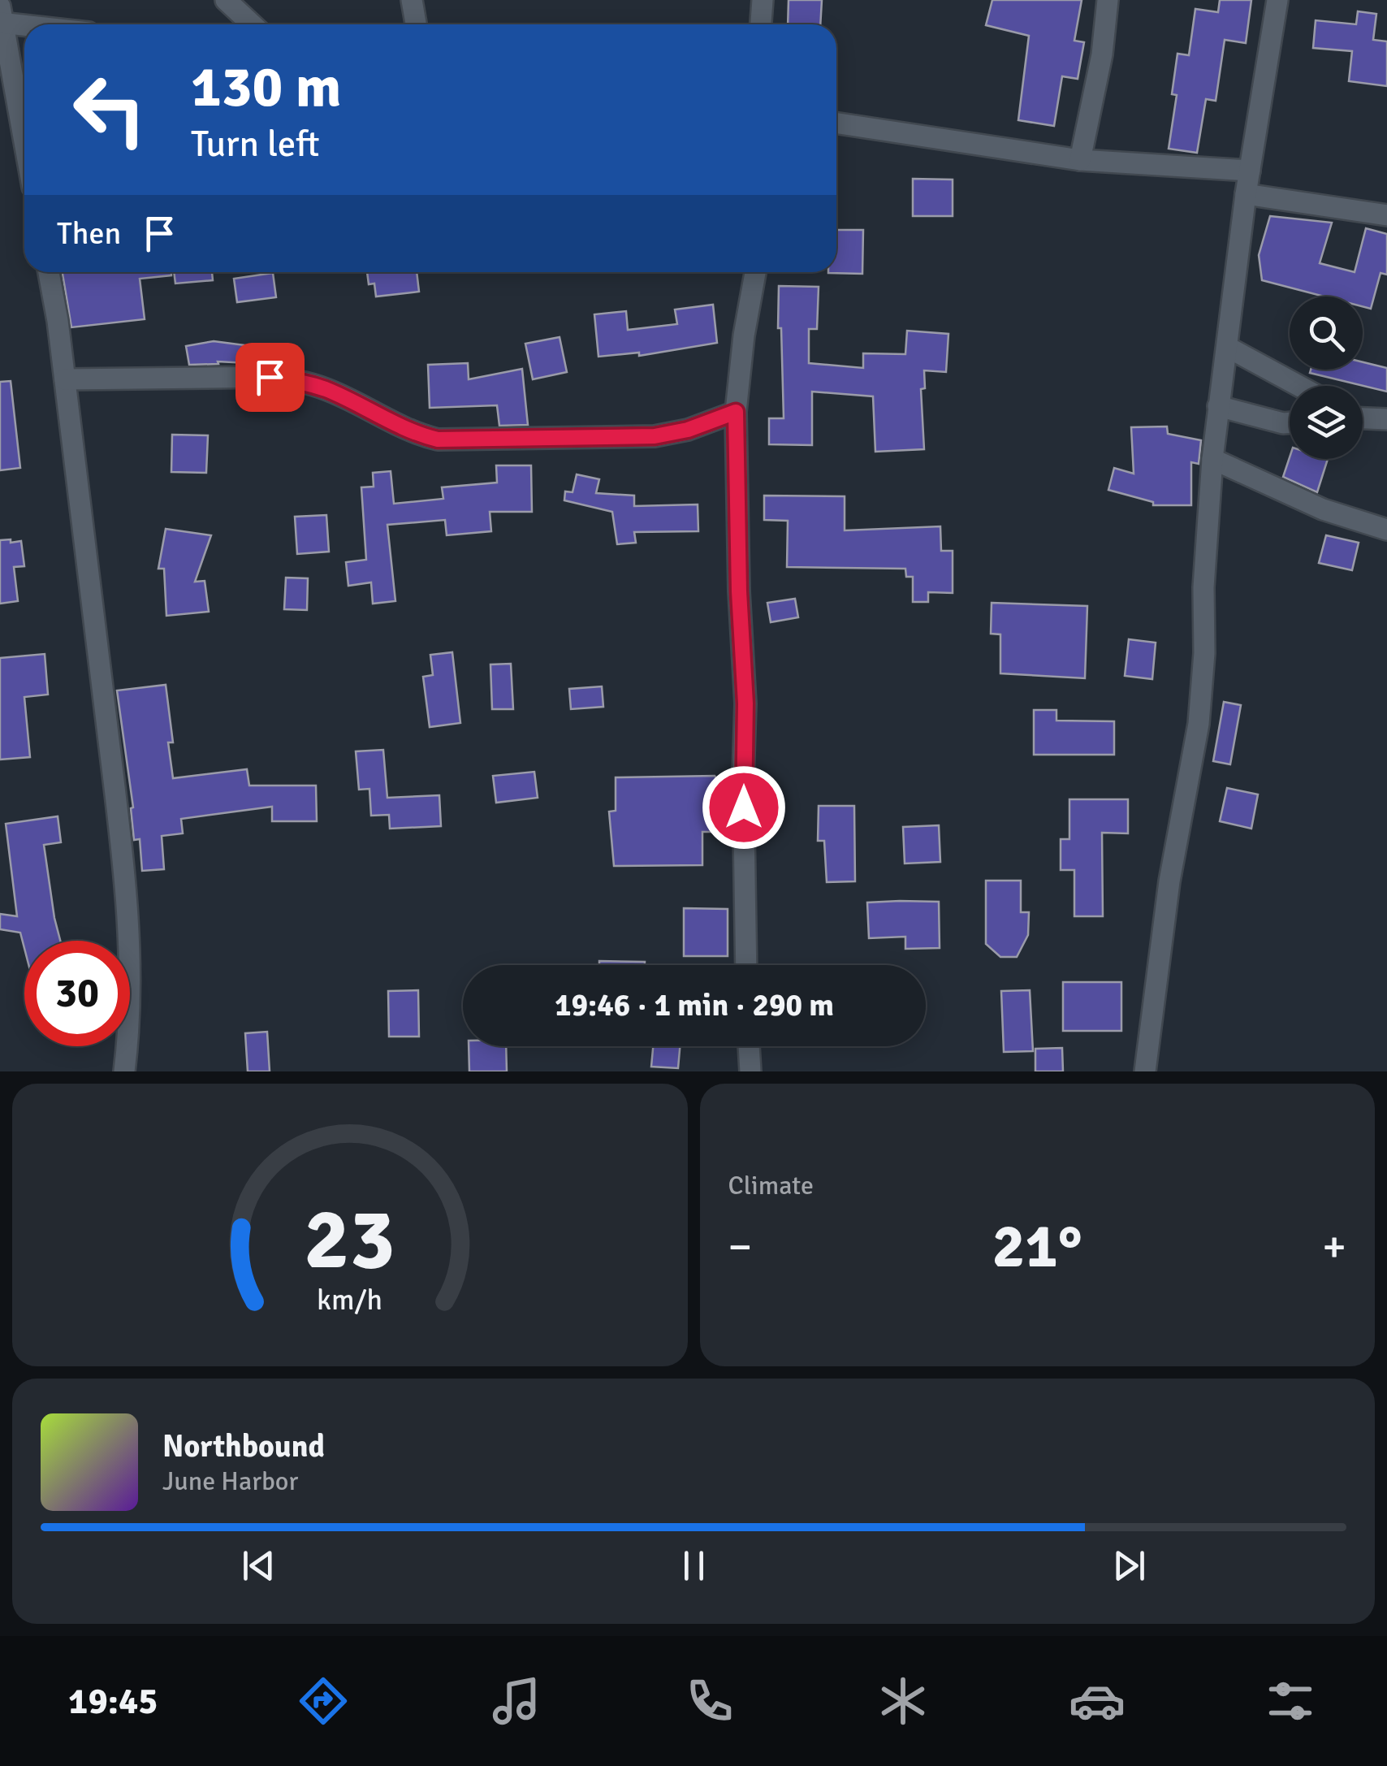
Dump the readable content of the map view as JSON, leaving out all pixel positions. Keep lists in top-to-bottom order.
{
  "page": {
    "turn": ["130 m", "Turn left"],
    "then": "Then",
    "limit": "30",
    "trip": "19:46 · 1 min · 290 m",
    "tile": "Climate",
    "heat": ["−", "21°", "+"],
    "song": ["Northbound", "June Harbor"],
    "tabs": "19:45",
    "gauge": ["23", "km/h"]
  }
}
